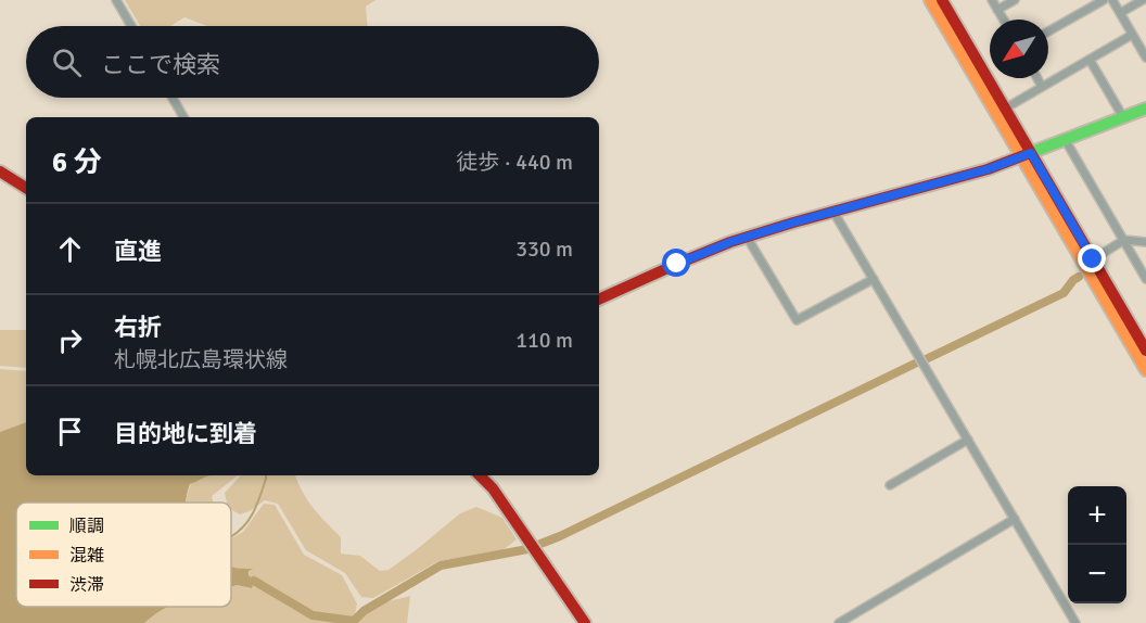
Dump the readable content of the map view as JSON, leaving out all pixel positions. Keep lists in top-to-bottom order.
{
  "legend": ["順調", "混雑", "渋滞"],
  "north": "bottom left",
  "page": {
    "search": "ここで検索",
    "heading": ["6 分", "徒歩 · 440 m"],
    "list": [
      ["直進", "330 m"],
      ["右折", "札幌北広島環状線", "110 m"],
      "目的地に到着"
    ],
    "map_buttons": ["+", "−"]
  }
}
